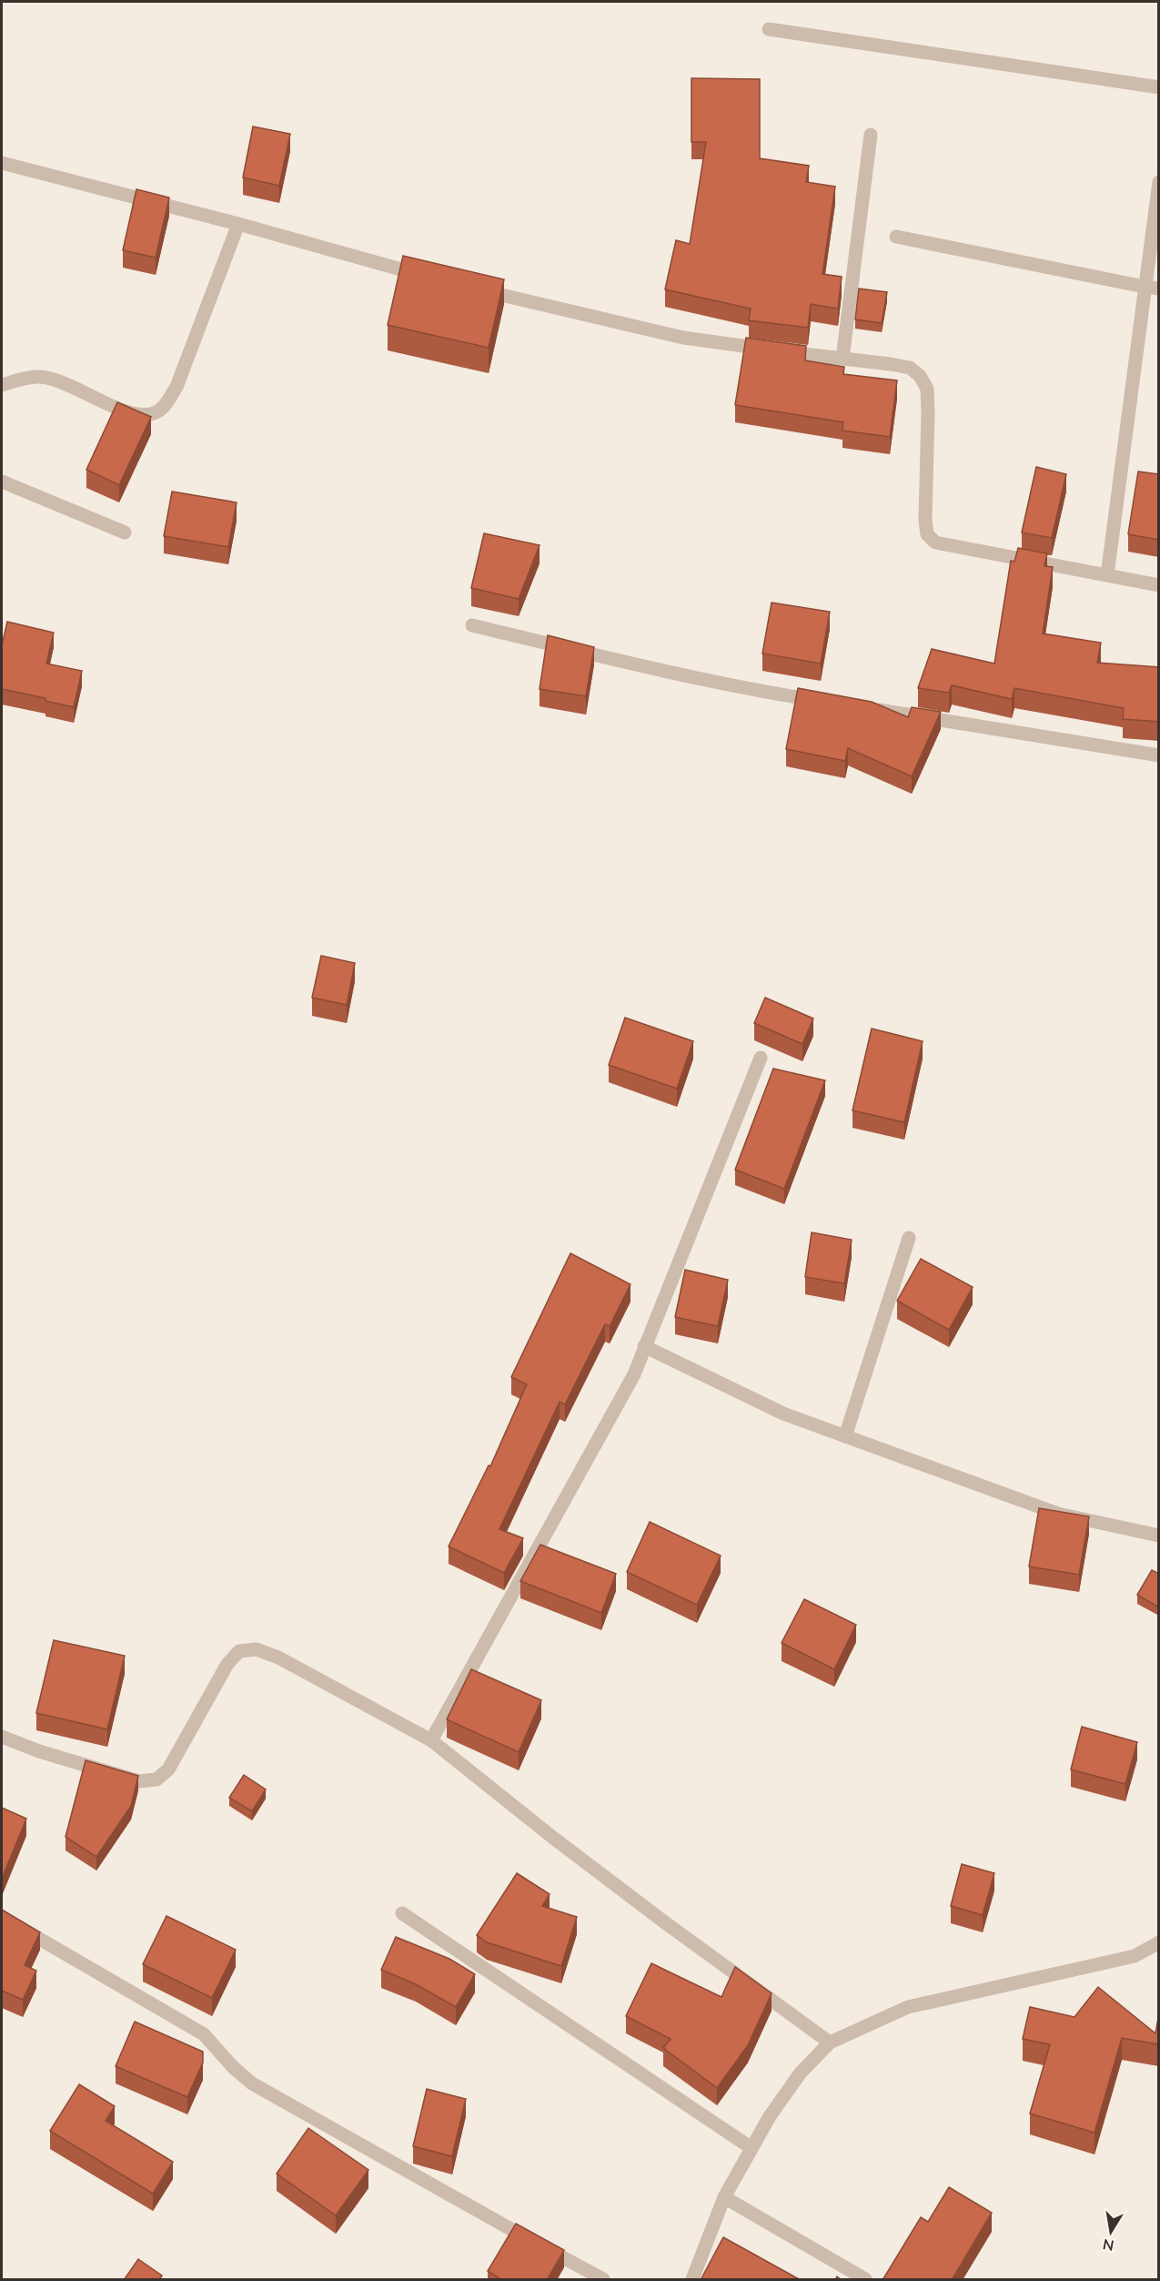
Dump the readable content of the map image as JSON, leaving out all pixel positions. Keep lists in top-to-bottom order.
{
  "north": "bottom"
}
